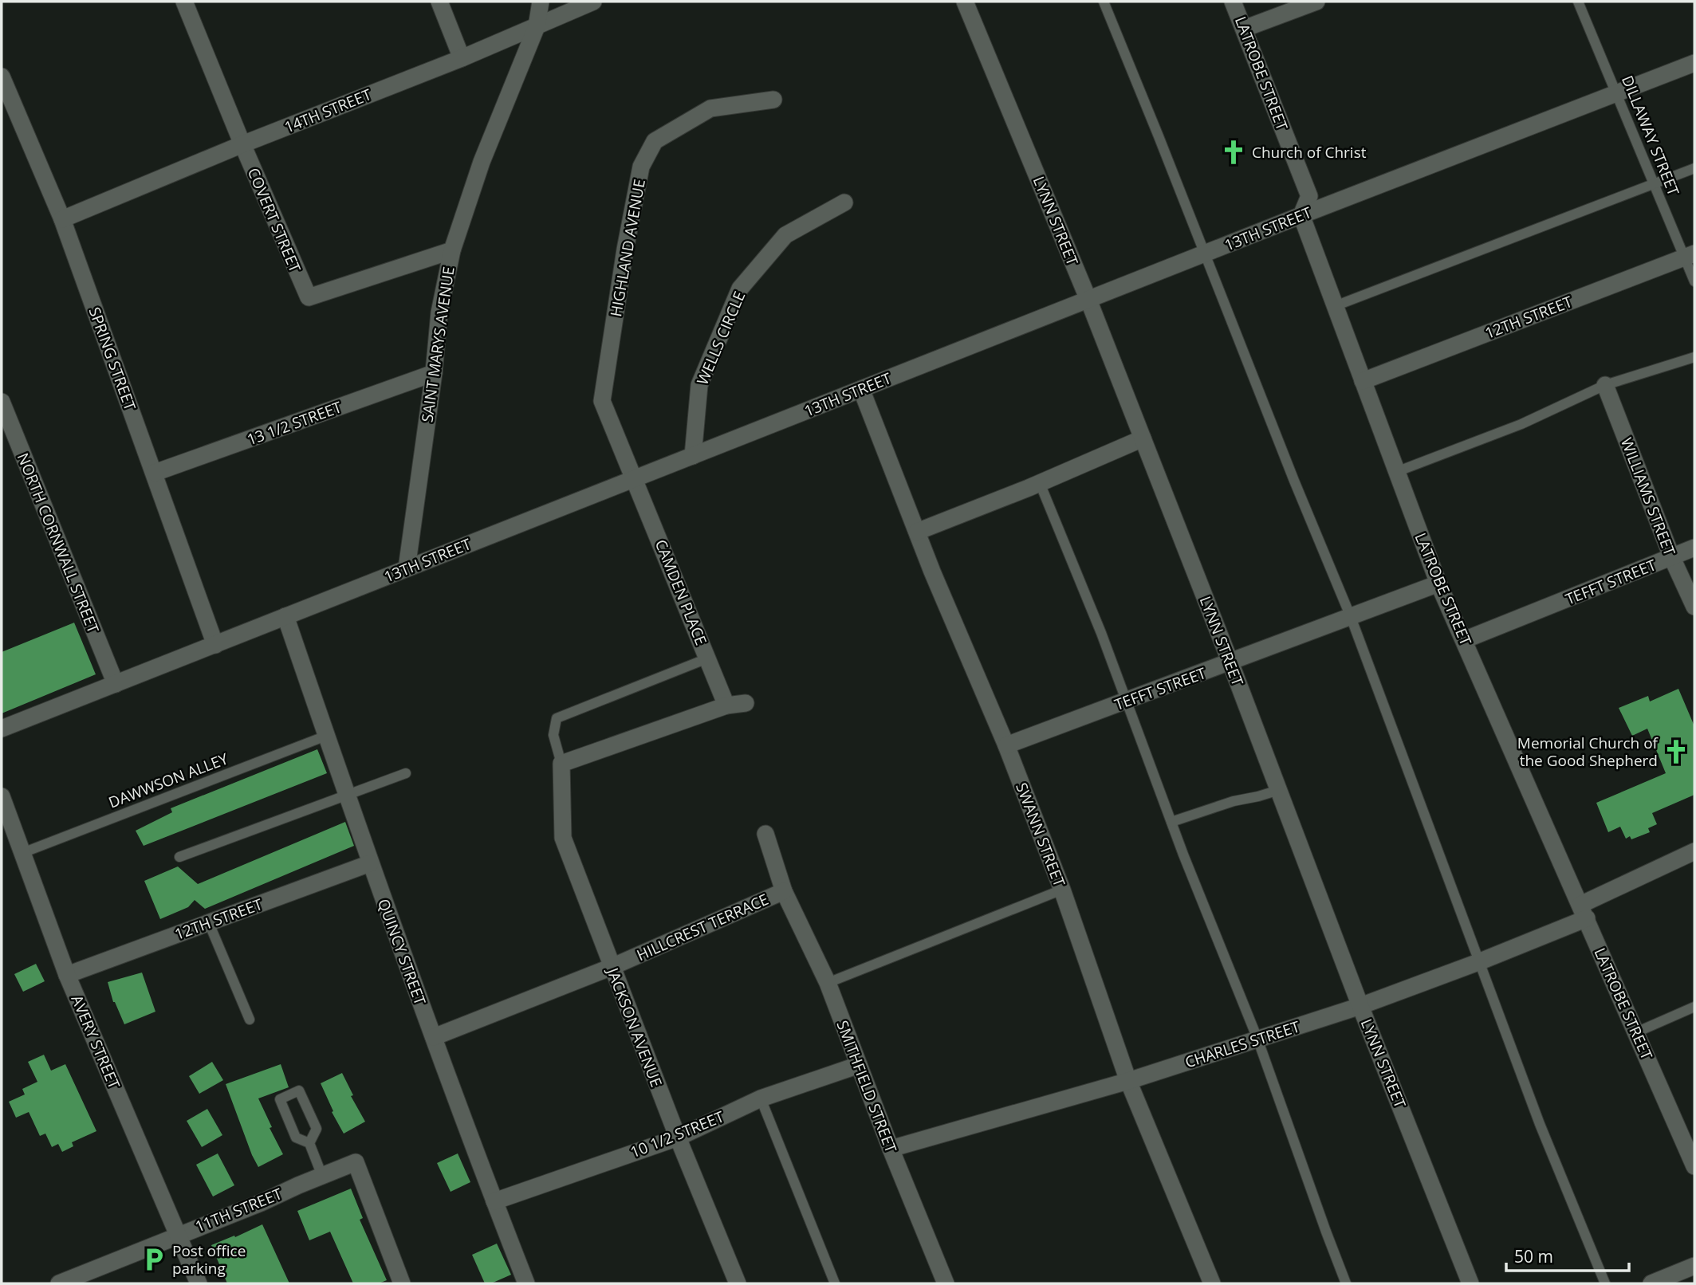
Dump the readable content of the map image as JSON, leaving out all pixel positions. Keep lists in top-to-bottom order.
{
  "streets": {
    "street": [
      "LATROBE STREET",
      "14TH STREET",
      "COVERT STREET",
      "LYNN STREET",
      "13TH STREET",
      "HIGHLAND AVENUE",
      "12TH STREET",
      "WELLS CIRCLE",
      "SAINT MARYS AVENUE",
      "SPRING STREET",
      "13 1/2 STREET",
      "WILLIAMS STREET",
      "NORTH CORNWALL STREET",
      "TEFFT STREET",
      "CAMDEN PLACE",
      "SWANN STREET",
      "HILLCREST TERRACE",
      "QUINCY STREET",
      "JACKSON AVENUE",
      "AVERY STREET",
      "CHARLES STREET",
      "SMITHFIELD STREET",
      "10 1/2 STREET",
      "11TH STREET"
    ],
    "lane": ["DILLAWAY STREET", "DAWWSON ALLEY"]
  },
  "crossings": [
    ["LATROBE STREET", "13TH STREET"],
    ["LATROBE STREET", "12TH STREET"],
    ["LATROBE STREET", "TEFFT STREET"],
    ["LATROBE STREET", "CHARLES STREET"],
    ["14TH STREET", "COVERT STREET"],
    ["14TH STREET", "SAINT MARYS AVENUE"],
    ["14TH STREET", "SPRING STREET"],
    ["DILLAWAY STREET", "13TH STREET"],
    ["DILLAWAY STREET", "12TH STREET"],
    ["COVERT STREET", "SAINT MARYS AVENUE"],
    ["LYNN STREET", "13TH STREET"],
    ["LYNN STREET", "TEFFT STREET"],
    ["LYNN STREET", "CHARLES STREET"],
    ["13TH STREET", "HIGHLAND AVENUE"],
    ["13TH STREET", "WELLS CIRCLE"],
    ["13TH STREET", "SAINT MARYS AVENUE"],
    ["13TH STREET", "SPRING STREET"],
    ["13TH STREET", "NORTH CORNWALL STREET"],
    ["13TH STREET", "CAMDEN PLACE"],
    ["13TH STREET", "SWANN STREET"],
    ["13TH STREET", "QUINCY STREET"],
    ["HIGHLAND AVENUE", "CAMDEN PLACE"],
    ["12TH STREET", "QUINCY STREET"],
    ["12TH STREET", "AVERY STREET"],
    ["SAINT MARYS AVENUE", "13 1/2 STREET"],
    ["SPRING STREET", "13 1/2 STREET"],
    ["WILLIAMS STREET", "TEFFT STREET"],
    ["TEFFT STREET", "SWANN STREET"],
    ["DAWWSON ALLEY", "QUINCY STREET"],
    ["DAWWSON ALLEY", "AVERY STREET"],
    ["SWANN STREET", "CHARLES STREET"],
    ["HILLCREST TERRACE", "QUINCY STREET"],
    ["HILLCREST TERRACE", "JACKSON AVENUE"],
    ["HILLCREST TERRACE", "SMITHFIELD STREET"],
    ["QUINCY STREET", "10 1/2 STREET"],
    ["JACKSON AVENUE", "10 1/2 STREET"],
    ["AVERY STREET", "11TH STREET"],
    ["CHARLES STREET", "SMITHFIELD STREET"],
    ["SMITHFIELD STREET", "10 1/2 STREET"]
  ],
  "places": {
    "church": ["Church of Christ", "Memorial Church of the Good Shepherd"],
    "parking": ["Post office parking"]
  },
  "scale_bar": "50 m"
}
